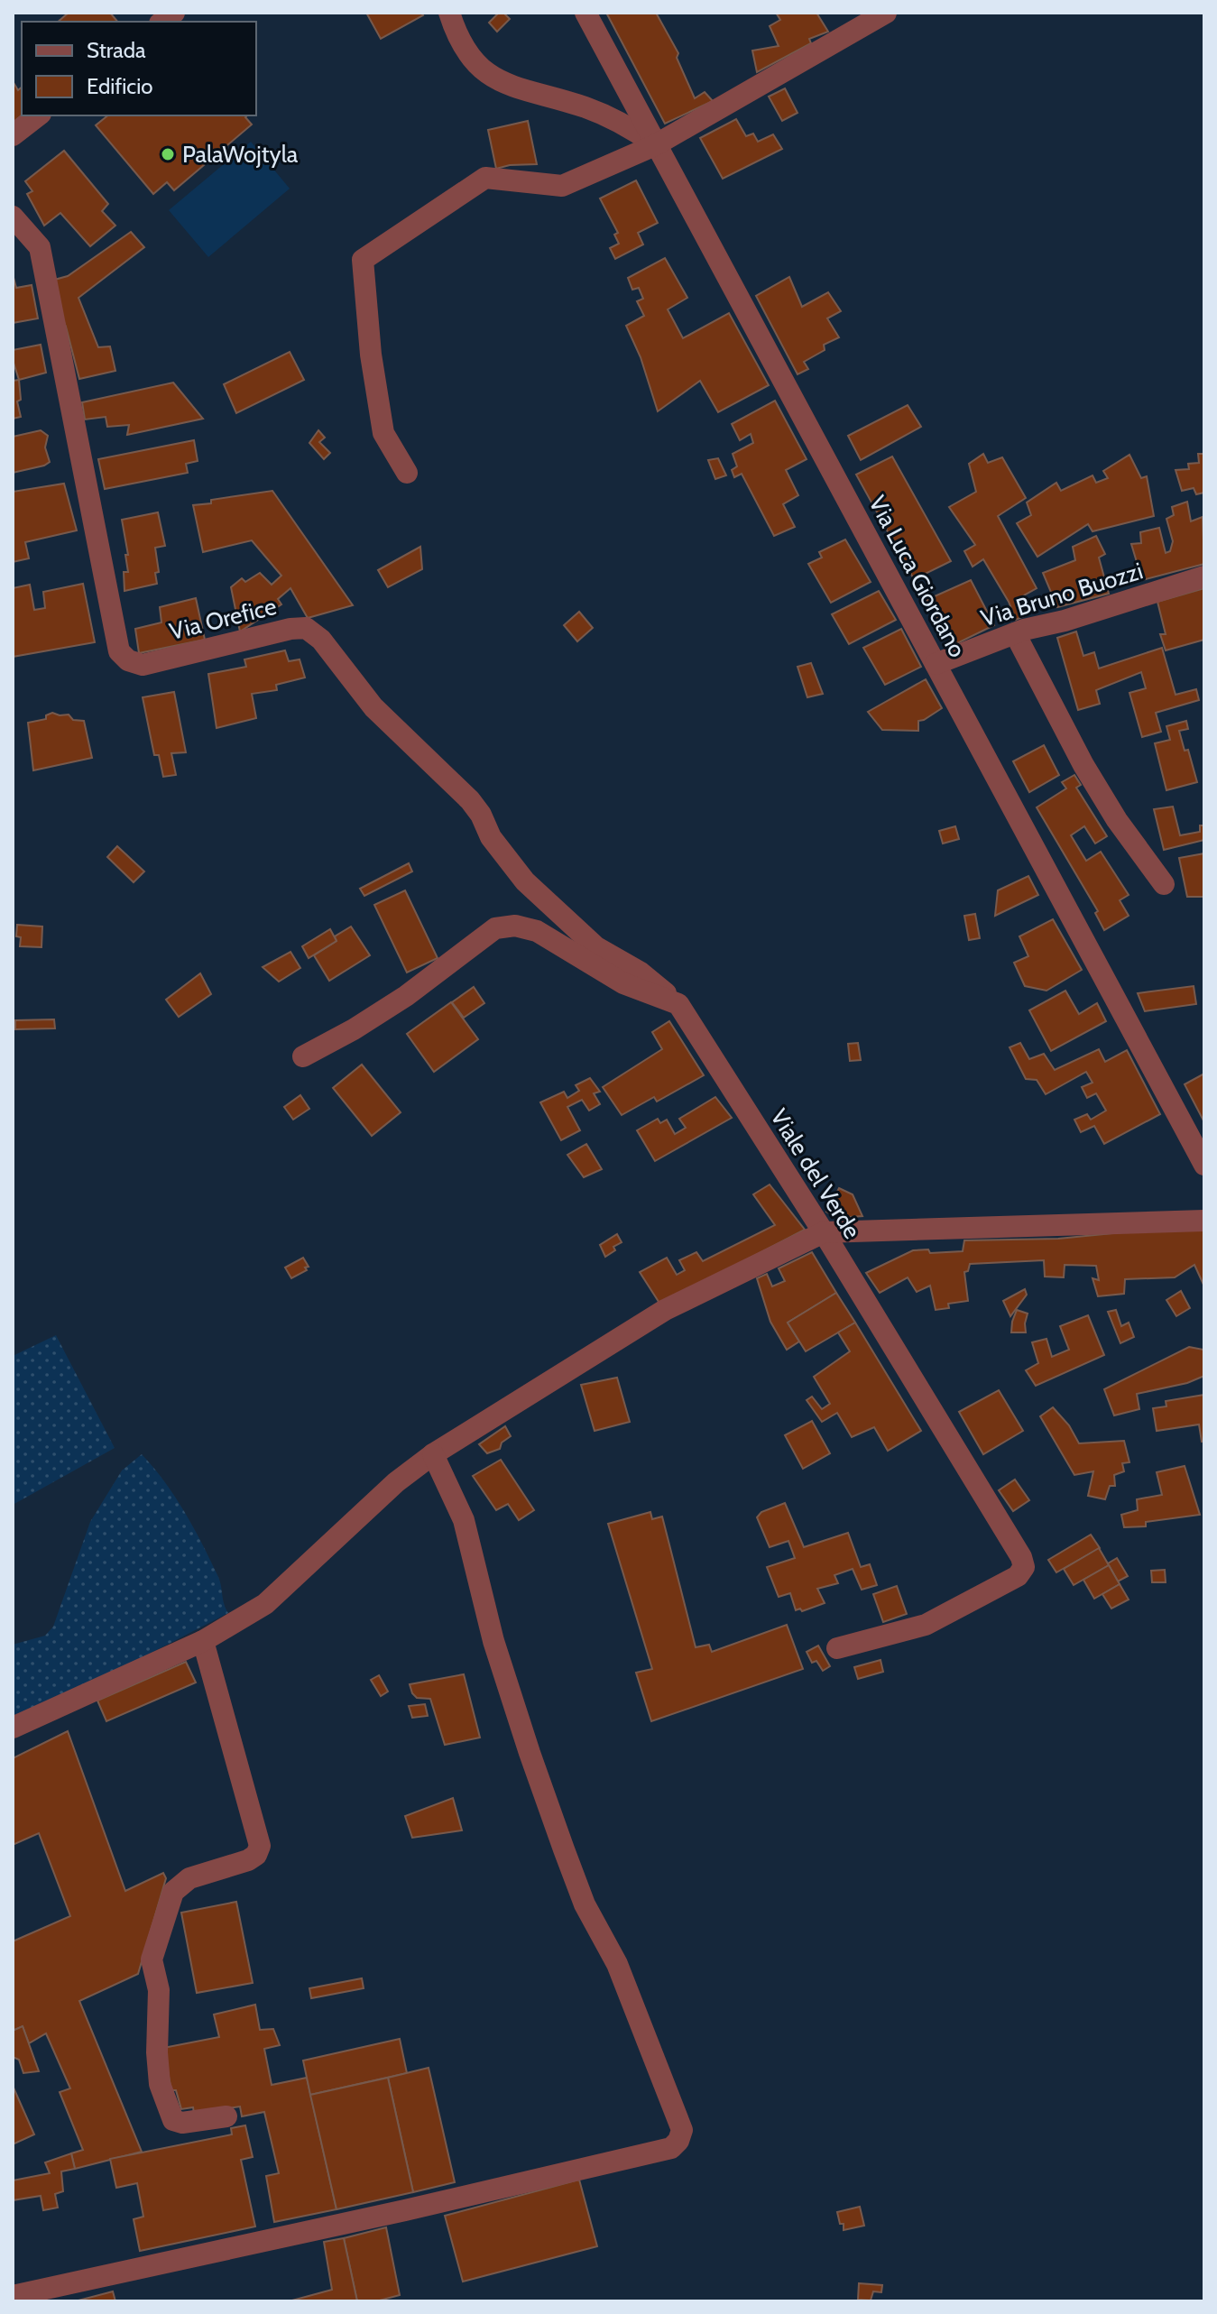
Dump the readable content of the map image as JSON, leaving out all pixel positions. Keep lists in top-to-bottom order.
{
  "streets": {
    "street": [
      "Via Luca Giordano",
      "Via Bruno Buozzi",
      "Via Orefice",
      "Viale del Verde"
    ]
  },
  "crossings": [
    ["Via Luca Giordano", "Via Bruno Buozzi"],
    ["Via Orefice", "Viale del Verde"]
  ],
  "places": ["PalaWojtyla"],
  "legend": ["Strada", "Edificio"]
}
